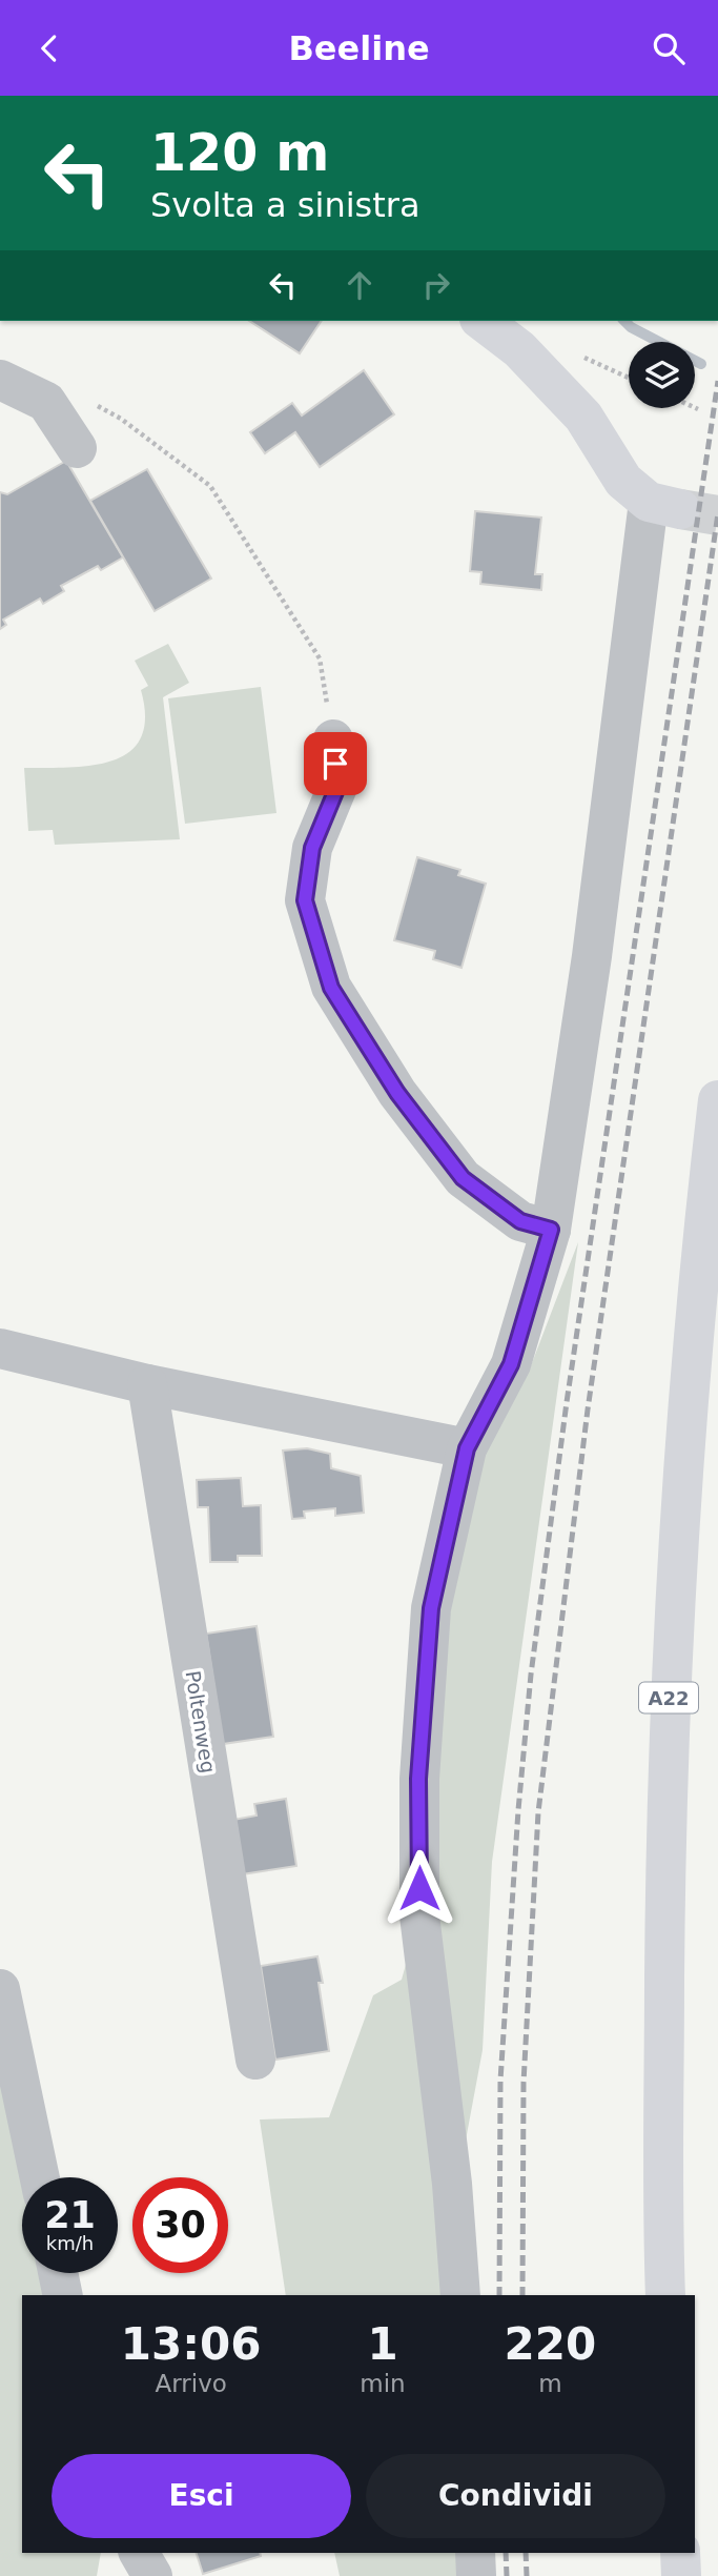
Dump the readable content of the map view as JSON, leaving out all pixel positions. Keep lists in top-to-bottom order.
{
  "streets": {
    "main road": ["A22"],
    "street": ["Poltenweg"]
  },
  "page": {
    "header": "Beeline",
    "turn": ["120 m", "Svolta a sinistra"],
    "speed": "21 km/h",
    "limit": "30",
    "eta": [
      "13:06",
      "Arrivo",
      "1",
      "min",
      "220",
      "m"
    ],
    "buttons": ["Esci", "Condividi"]
  }
}
